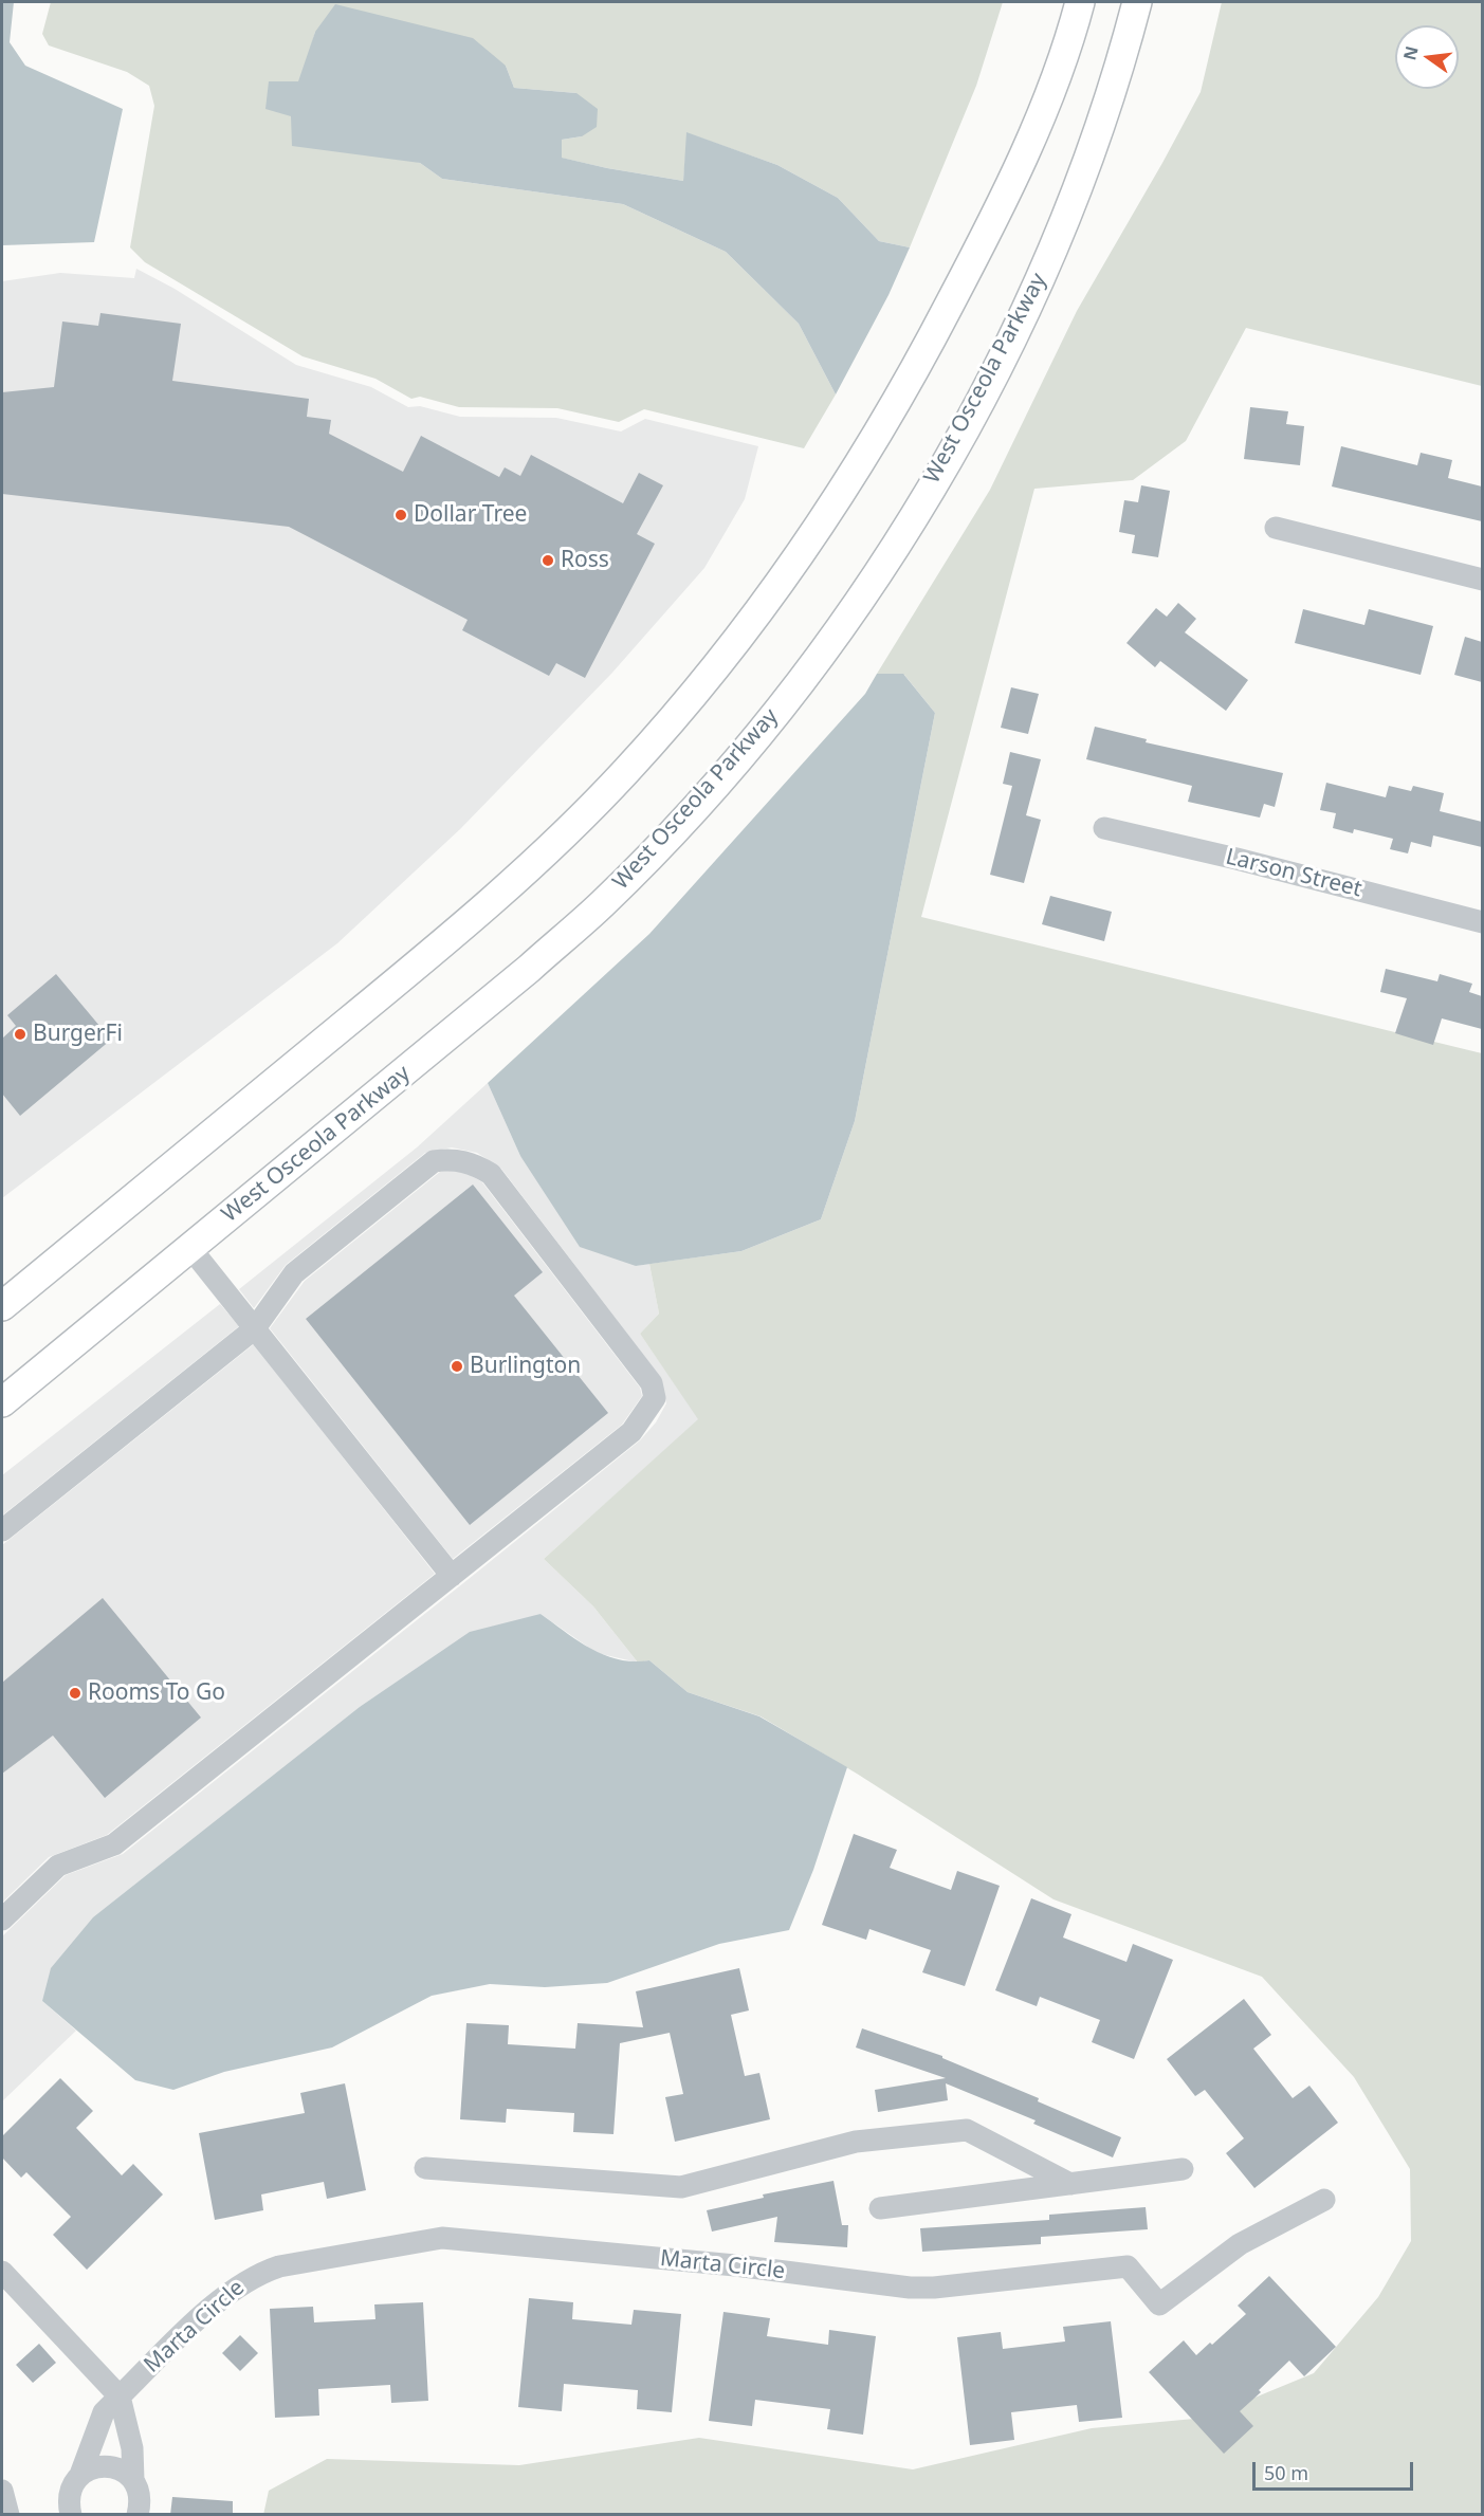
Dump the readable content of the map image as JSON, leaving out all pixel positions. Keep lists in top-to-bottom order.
{
  "streets": {
    "main road": ["West Osceola Parkway"],
    "street": ["Larson Street", "Marta Circle"]
  },
  "places": [
    "Dollar Tree",
    "Ross",
    "BurgerFi",
    "Burlington",
    "Rooms To Go"
  ],
  "scale_bar": "50 m",
  "north": "left"
}
